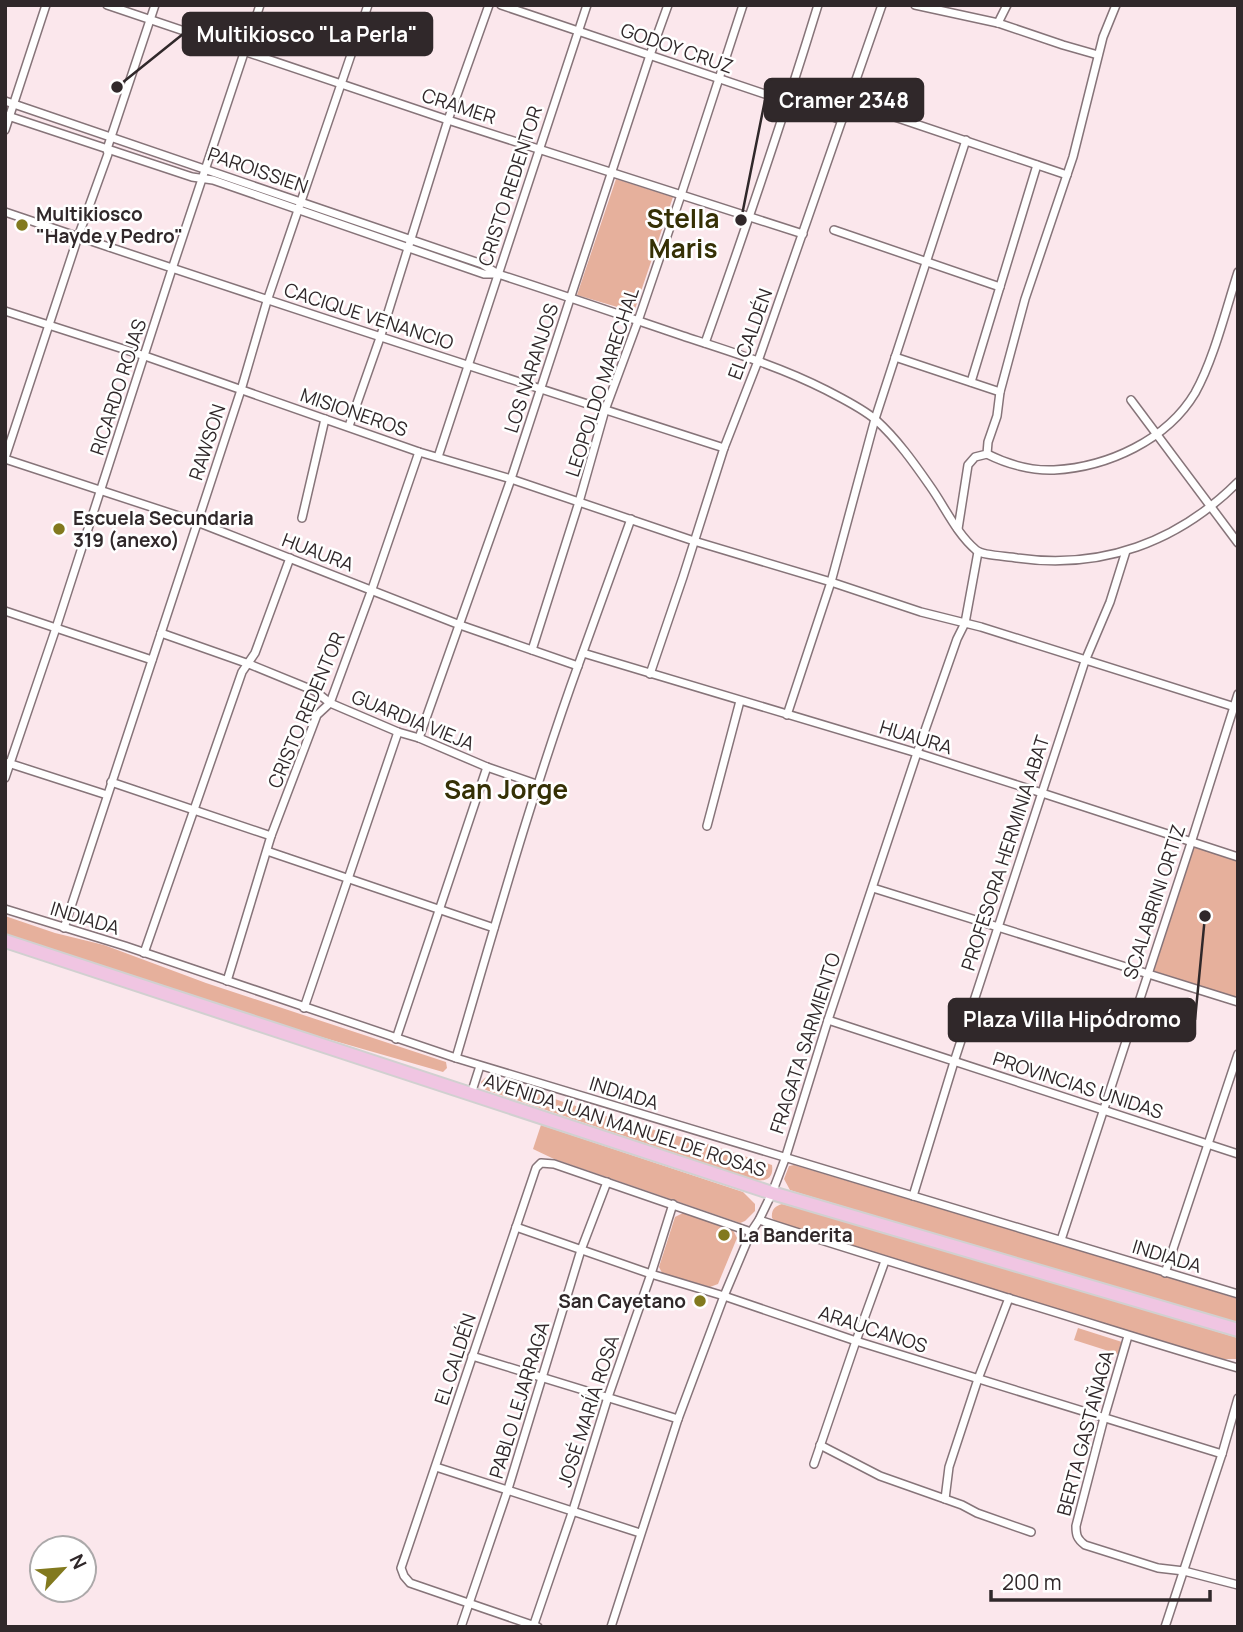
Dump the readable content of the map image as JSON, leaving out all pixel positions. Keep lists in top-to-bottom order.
{
  "streets": {
    "main road": ["AVENIDA JUAN MANUEL DE ROSAS"],
    "street": [
      "GODOY CRUZ",
      "CRAMER",
      "PAROISSIEN",
      "CRISTO REDENTOR",
      "CACIQUE VENANCIO",
      "EL CALDÉN",
      "LOS NARANJOS",
      "LEOPOLDO MARECHAL",
      "RICARDO ROJAS",
      "MISIONEROS",
      "RAWSON",
      "HUAURA",
      "GUARDIA VIEJA",
      "PROFESORA HERMINIA ABAT",
      "SCALABRINI ORTIZ",
      "INDIADA",
      "FRAGATA SARMIENTO",
      "PROVINCIAS UNIDAS",
      "ARAUCANOS",
      "PABLO LEJARRAGA",
      "JOSÉ MARÍA ROSA",
      "BERTA GASTAÑAGA"
    ]
  },
  "crossings": [
    ["GODOY CRUZ", "CRISTO REDENTOR"],
    ["GODOY CRUZ", "EL CALDÉN"],
    ["GODOY CRUZ", "LOS NARANJOS"],
    ["GODOY CRUZ", "LEOPOLDO MARECHAL"],
    ["CRAMER", "CRISTO REDENTOR"],
    ["CRAMER", "EL CALDÉN"],
    ["CRAMER", "LOS NARANJOS"],
    ["CRAMER", "LEOPOLDO MARECHAL"],
    ["CRAMER", "RICARDO ROJAS"],
    ["CRAMER", "RAWSON"],
    ["PAROISSIEN", "CRISTO REDENTOR"],
    ["PAROISSIEN", "EL CALDÉN"],
    ["PAROISSIEN", "LOS NARANJOS"],
    ["PAROISSIEN", "LEOPOLDO MARECHAL"],
    ["PAROISSIEN", "RICARDO ROJAS"],
    ["PAROISSIEN", "RAWSON"],
    ["PAROISSIEN", "FRAGATA SARMIENTO"],
    ["CRISTO REDENTOR", "CACIQUE VENANCIO"],
    ["CRISTO REDENTOR", "MISIONEROS"],
    ["CRISTO REDENTOR", "HUAURA"],
    ["CRISTO REDENTOR", "GUARDIA VIEJA"],
    ["CRISTO REDENTOR", "INDIADA"],
    ["CACIQUE VENANCIO", "EL CALDÉN"],
    ["CACIQUE VENANCIO", "LOS NARANJOS"],
    ["CACIQUE VENANCIO", "LEOPOLDO MARECHAL"],
    ["CACIQUE VENANCIO", "RICARDO ROJAS"],
    ["CACIQUE VENANCIO", "RAWSON"],
    ["EL CALDÉN", "MISIONEROS"],
    ["EL CALDÉN", "HUAURA"],
    ["EL CALDÉN", "ARAUCANOS"],
    ["EL CALDÉN", "PABLO LEJARRAGA"],
    ["LOS NARANJOS", "MISIONEROS"],
    ["LOS NARANJOS", "HUAURA"],
    ["LOS NARANJOS", "GUARDIA VIEJA"],
    ["LEOPOLDO MARECHAL", "MISIONEROS"],
    ["LEOPOLDO MARECHAL", "HUAURA"],
    ["RICARDO ROJAS", "MISIONEROS"],
    ["RICARDO ROJAS", "HUAURA"],
    ["MISIONEROS", "RAWSON"],
    ["MISIONEROS", "FRAGATA SARMIENTO"],
    ["RAWSON", "HUAURA"],
    ["RAWSON", "GUARDIA VIEJA"],
    ["RAWSON", "INDIADA"],
    ["HUAURA", "PROFESORA HERMINIA ABAT"],
    ["HUAURA", "SCALABRINI ORTIZ"],
    ["HUAURA", "FRAGATA SARMIENTO"],
    ["PROFESORA HERMINIA ABAT", "INDIADA"],
    ["PROFESORA HERMINIA ABAT", "PROVINCIAS UNIDAS"],
    ["SCALABRINI ORTIZ", "INDIADA"],
    ["SCALABRINI ORTIZ", "PROVINCIAS UNIDAS"],
    ["INDIADA", "FRAGATA SARMIENTO"],
    ["FRAGATA SARMIENTO", "PROVINCIAS UNIDAS"],
    ["FRAGATA SARMIENTO", "AVENIDA JUAN MANUEL DE ROSAS"],
    ["FRAGATA SARMIENTO", "ARAUCANOS"],
    ["ARAUCANOS", "PABLO LEJARRAGA"],
    ["ARAUCANOS", "JOSÉ MARÍA ROSA"],
    ["ARAUCANOS", "BERTA GASTAÑAGA"]
  ],
  "districts": ["Stella Maris", "San Jorge"],
  "places": [
    "Multikiosco \"La Perla\"",
    "Cramer 2348",
    "Multikiosco \"Hayde y Pedro\"",
    "Escuela Secundaria 319 (anexo)",
    "Plaza Villa Hipódromo",
    "La Banderita",
    "San Cayetano"
  ],
  "scale_bar": "200 m",
  "north": "top right"
}
